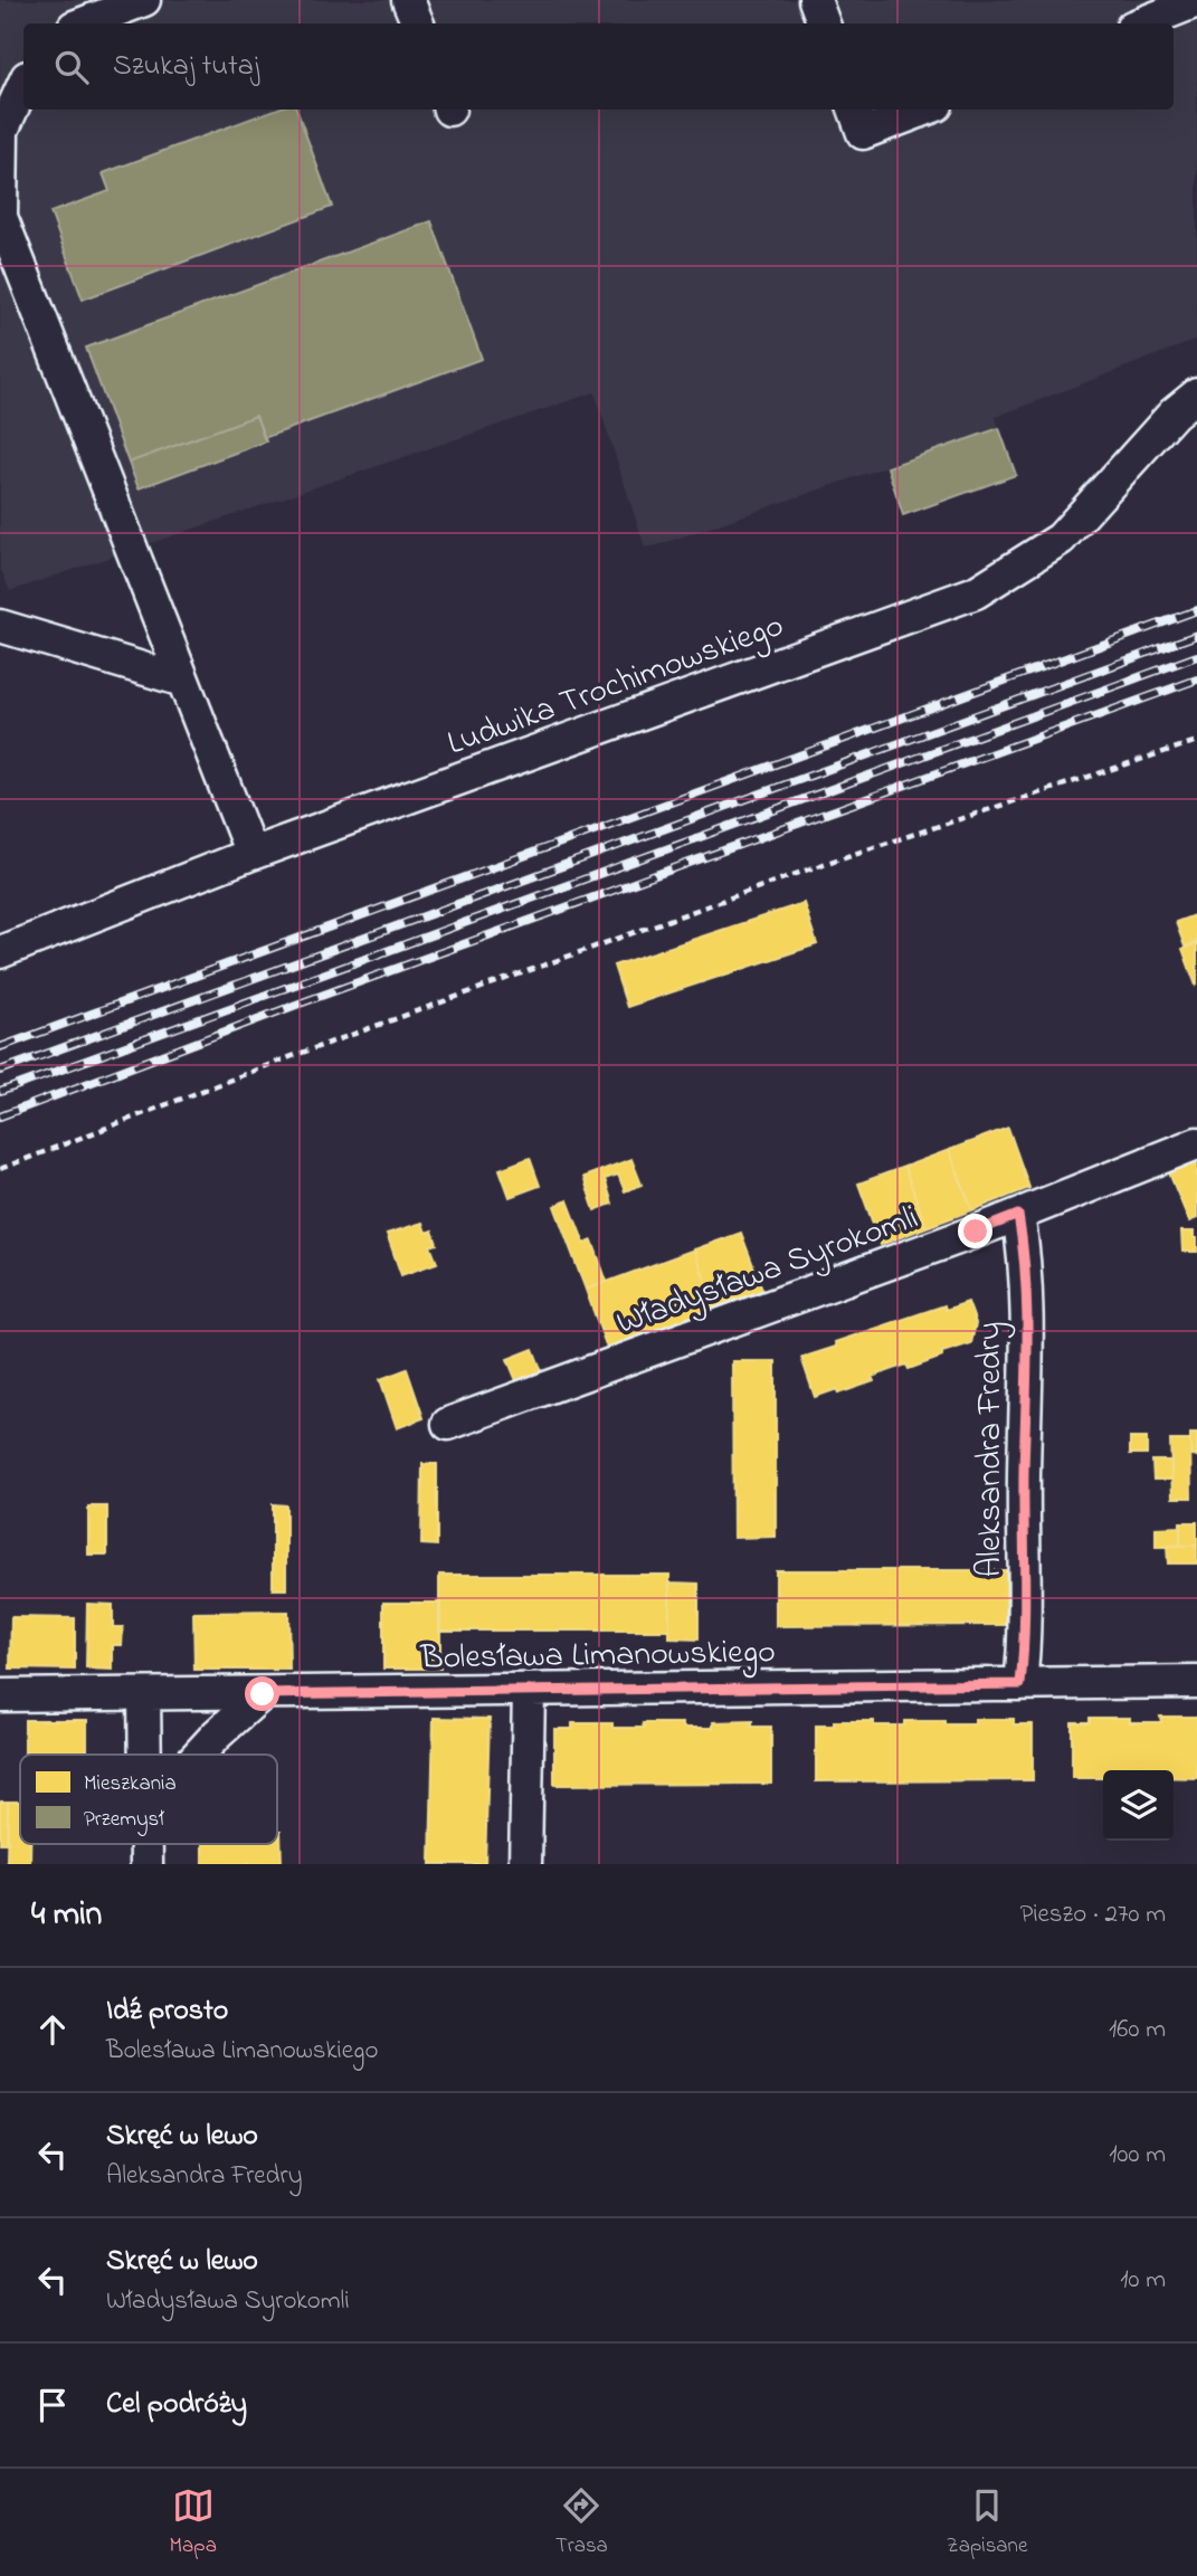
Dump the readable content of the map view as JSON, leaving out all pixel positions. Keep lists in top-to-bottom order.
{
  "streets": {
    "street": [
      "Ludwika Trochimowskiego",
      "Władysława Syrokomli",
      "Aleksandra Fredry",
      "Bolesława Limanowskiego"
    ]
  },
  "crossings": [
    ["Władysława Syrokomli", "Aleksandra Fredry"],
    ["Aleksandra Fredry", "Bolesława Limanowskiego"]
  ],
  "legend": ["Mieszkania", "Przemysł"],
  "page": {
    "search": "Szukaj tutaj",
    "heading": ["4 min", "Pieszo · 270 m"],
    "list": [
      ["Idź prosto", "Bolesława Limanowskiego", "160 m"],
      ["Skręć w lewo", "Aleksandra Fredry", "100 m"],
      ["Skręć w lewo", "Władysława Syrokomli", "10 m"],
      "Cel podróży"
    ],
    "nav": ["Mapa", "Trasa", "Zapisane"]
  }
}
